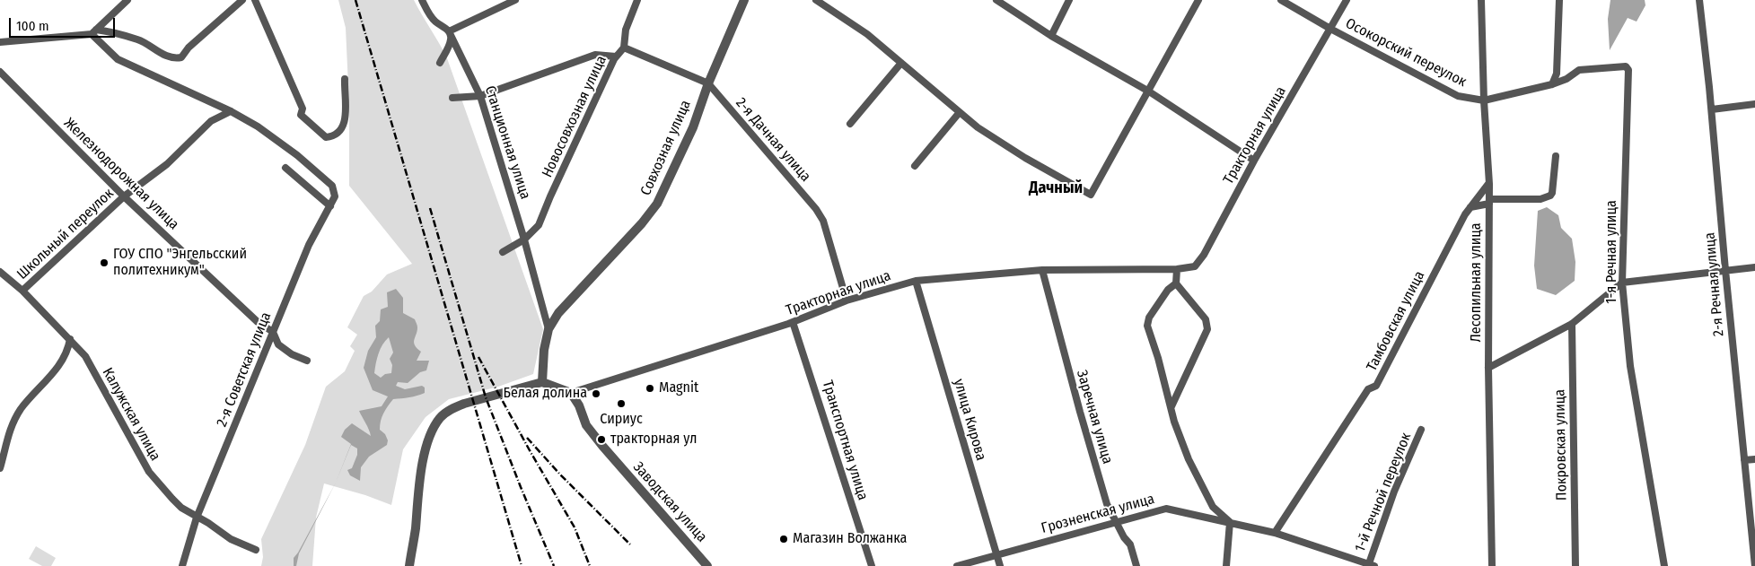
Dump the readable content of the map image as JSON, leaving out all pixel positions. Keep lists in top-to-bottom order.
{
  "streets": {
    "street": [
      "Осокорский переулок",
      "Новосовхозная улица",
      "Тракторная улица",
      "2-я Дачная улица",
      "Станционная улица",
      "Совхозная улица",
      "Железнодорожная улица",
      "Школьный переулок",
      "1-я Речная улица",
      "Лесопильная улица",
      "2-я Речная улица",
      "Тамбовская улица",
      "2-я Советская улица",
      "Калужская улица",
      "Заречная улица",
      "улица Кирова",
      "Транспортная улица",
      "Покровская улица",
      "1-й Речной переулок",
      "Заводская улица",
      "Грозненская улица"
    ]
  },
  "crossings": [
    ["Осокорский переулок", "Тракторная улица"],
    ["Осокорский переулок", "1-я Речная улица"],
    ["Осокорский переулок", "Лесопильная улица"],
    ["Новосовхозная улица", "2-я Дачная улица"],
    ["Новосовхозная улица", "Станционная улица"],
    ["Тракторная улица", "2-я Дачная улица"],
    ["Тракторная улица", "Заречная улица"],
    ["Тракторная улица", "улица Кирова"],
    ["Тракторная улица", "Транспортная улица"],
    ["Тракторная улица", "Заводская улица"],
    ["2-я Дачная улица", "Совхозная улица"],
    ["Станционная улица", "Совхозная улица"],
    ["Железнодорожная улица", "Школьный переулок"],
    ["Железнодорожная улица", "2-я Советская улица"],
    ["Школьный переулок", "2-я Советская улица"],
    ["Школьный переулок", "Калужская улица"],
    ["Лесопильная улица", "Тамбовская улица"],
    ["Тамбовская улица", "Грозненская улица"],
    ["2-я Советская улица", "Калужская улица"],
    ["Заречная улица", "Грозненская улица"],
    ["улица Кирова", "Грозненская улица"],
    ["1-й Речной переулок", "Грозненская улица"]
  ],
  "districts": ["Дачный"],
  "places": [
    "ГОУ СПО \"Энгельсский политехникум\"",
    "Magnit",
    "Белая долина",
    "Сириус",
    "тракторная ул",
    "Магазин Волжанка"
  ],
  "scale_bar": "100 m"
}
